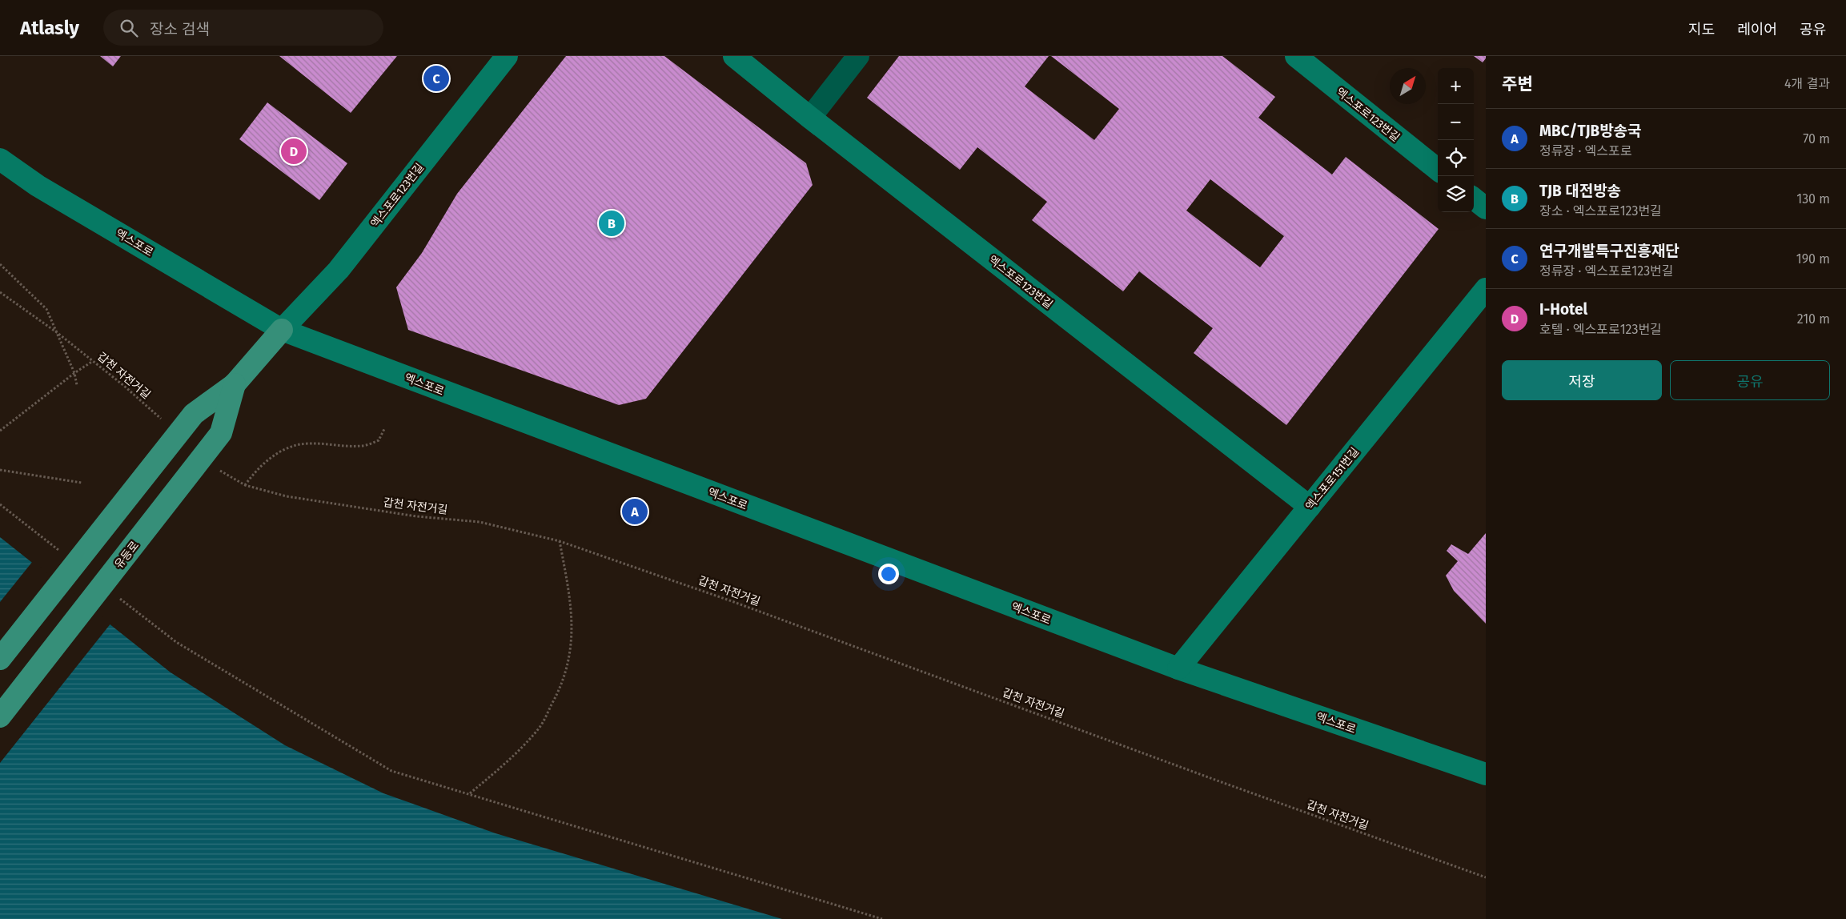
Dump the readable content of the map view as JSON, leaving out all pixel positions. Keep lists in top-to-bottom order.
{
  "streets": {
    "main road": ["유등로"],
    "street": ["엑스포로123번길", "엑스포로", "엑스포로151번길"],
    "path": ["갑천 자전거길"]
  },
  "crossings": [
    ["엑스포로123번길", "엑스포로"],
    ["엑스포로123번길", "엑스포로151번길"],
    ["엑스포로123번길", "유등로"],
    ["엑스포로", "엑스포로151번길"],
    ["엑스포로", "유등로"]
  ],
  "north": "top right",
  "page": {
    "header": "Atlasly",
    "search": "장소 검색",
    "nav": ["지도", "레이어", "공유"],
    "heading": ["주변", "4개 결과"],
    "pins": [
      "C",
      "D",
      "B",
      "A"
    ],
    "map_buttons": ["+", "−"],
    "list": [
      {
        "mark": "A",
        "name": "MBC/TJB방송국",
        "note": "정류장 · 엑스포로",
        "value": "70 m"
      },
      {
        "mark": "B",
        "name": "TJB 대전방송",
        "note": "장소 · 엑스포로123번길",
        "value": "130 m"
      },
      {
        "mark": "C",
        "name": "연구개발특구진흥재단",
        "note": "정류장 · 엑스포로123번길",
        "value": "190 m"
      },
      {
        "mark": "D",
        "name": "I-Hotel",
        "note": "호텔 · 엑스포로123번길",
        "value": "210 m"
      }
    ],
    "buttons": ["저장", "공유"]
  }
}
